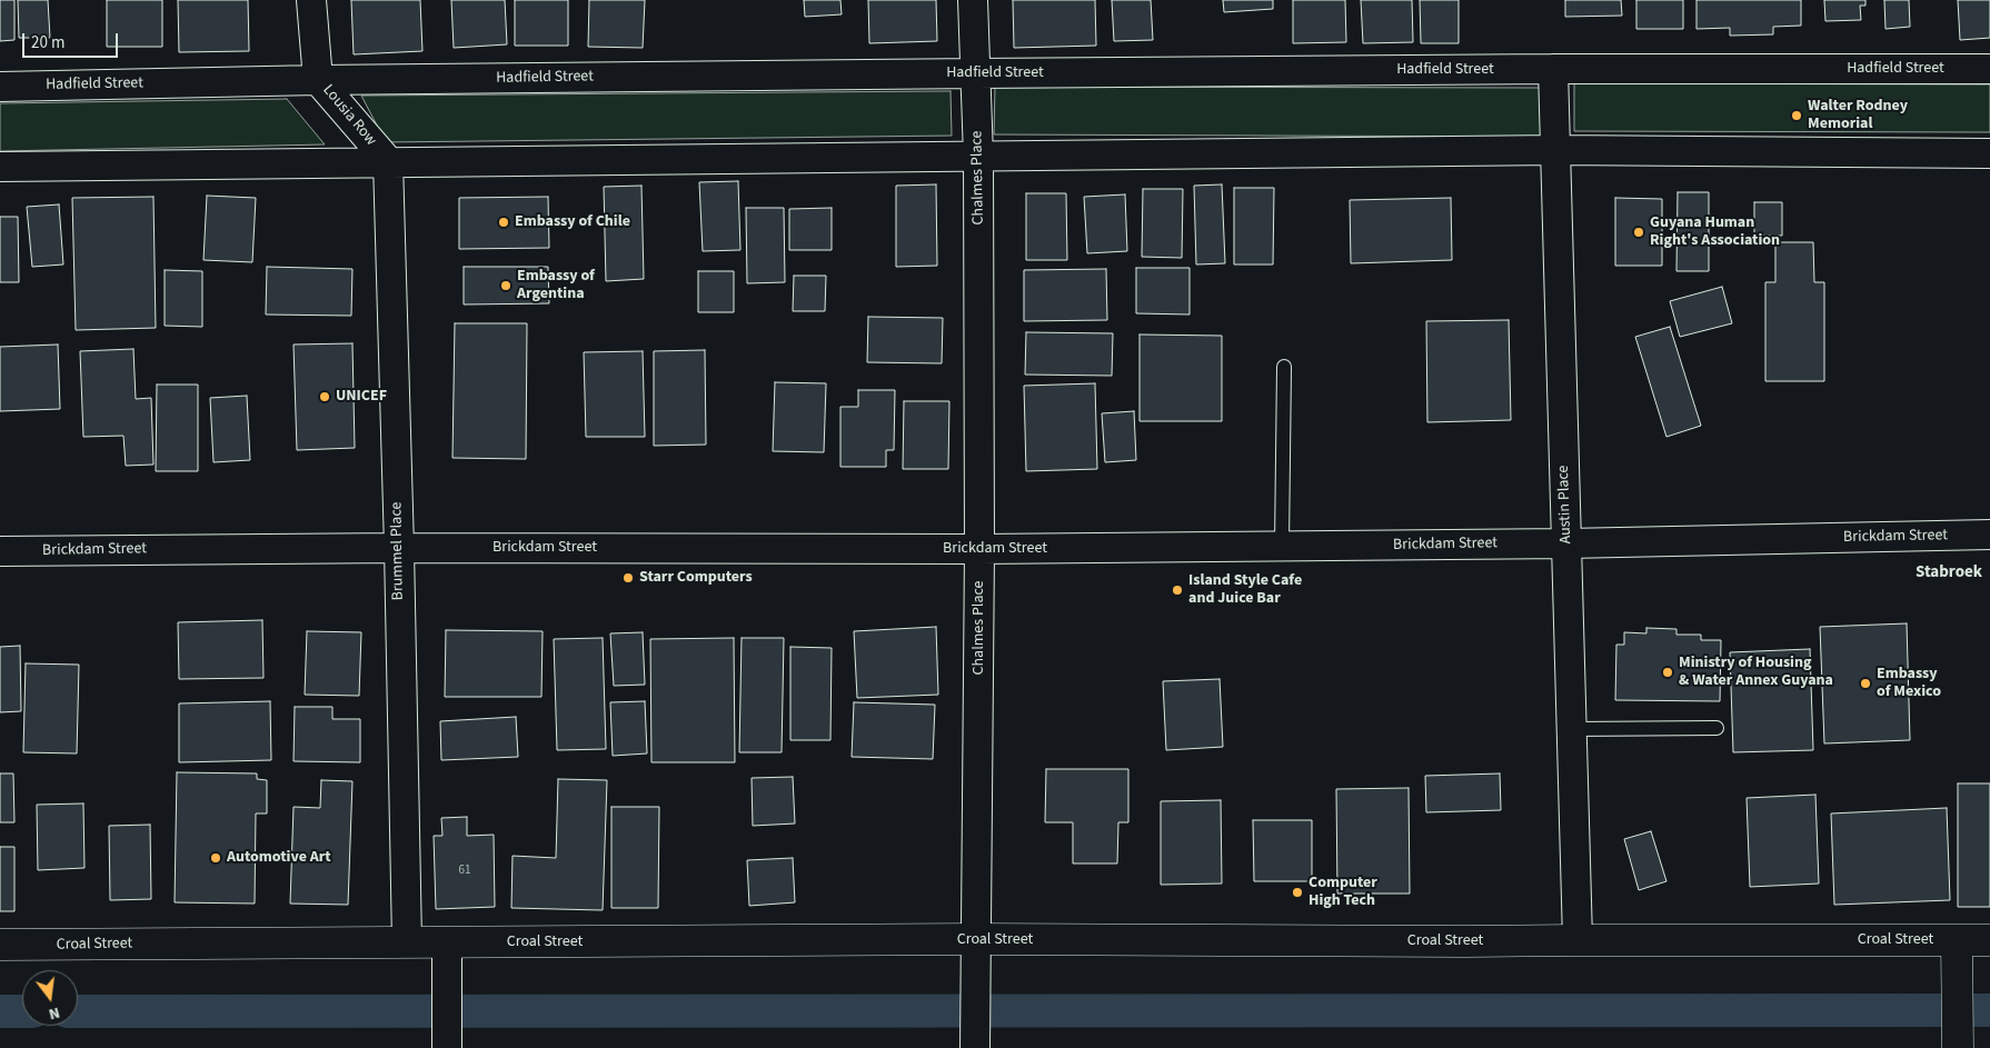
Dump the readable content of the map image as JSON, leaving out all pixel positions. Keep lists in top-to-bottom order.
{
  "streets": {
    "street": [
      "Hadfield Street",
      "Lousia Row",
      "Chalmes Place",
      "Austin Place",
      "Brickdam Street",
      "Brummel Place",
      "Croal Street"
    ]
  },
  "crossings": [
    ["Hadfield Street", "Lousia Row"],
    ["Hadfield Street", "Chalmes Place"],
    ["Hadfield Street", "Austin Place"],
    ["Lousia Row", "Brummel Place"],
    ["Chalmes Place", "Brickdam Street"],
    ["Chalmes Place", "Croal Street"],
    ["Austin Place", "Brickdam Street"],
    ["Austin Place", "Croal Street"],
    ["Brickdam Street", "Brummel Place"],
    ["Brummel Place", "Croal Street"]
  ],
  "districts": ["Stabroek"],
  "places": [
    "Walter Rodney Memorial",
    "Embassy of Chile",
    "Guyana Human Right's Association",
    "Embassy of Argentina",
    "UNICEF",
    "Starr Computers",
    "Island Style Cafe and Juice Bar",
    "Ministry of Housing & Water Annex Guyana",
    "Embassy of Mexico",
    "Automotive Art",
    "Computer High Tech"
  ],
  "house_numbers": ["61"],
  "scale_bar": "20 m",
  "north": "bottom"
}
